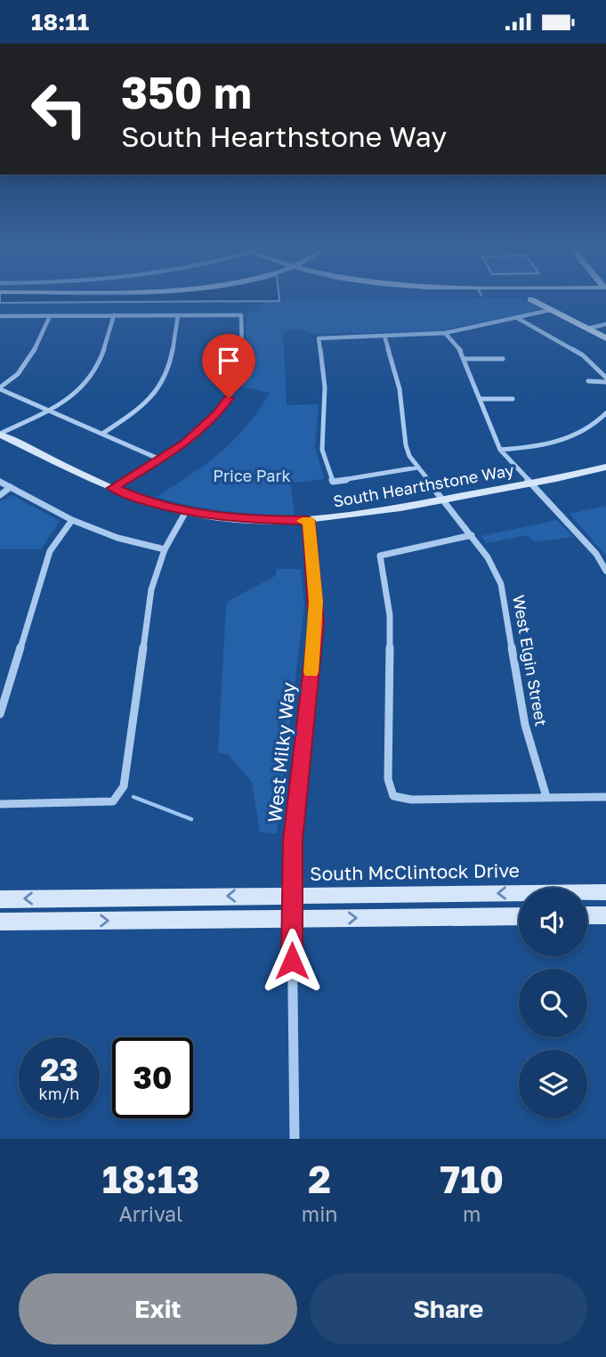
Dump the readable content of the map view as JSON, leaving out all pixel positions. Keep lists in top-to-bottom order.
{
  "streets": {
    "street": [
      "South Hearthstone Way",
      "West Elgin Street",
      "West Milky Way",
      "South McClintock Drive"
    ]
  },
  "crossings": [
    ["South Hearthstone Way", "West Elgin Street"],
    ["South Hearthstone Way", "West Milky Way"],
    ["West Milky Way", "South McClintock Drive"]
  ],
  "parks": ["Price Park"],
  "page": {
    "status": "18:11",
    "turn": ["350 m", "South Hearthstone Way"],
    "speed": "23 km/h",
    "limit": "30",
    "eta": [
      "18:13",
      "Arrival",
      "2",
      "min",
      "710",
      "m"
    ],
    "buttons": ["Exit", "Share"]
  }
}
